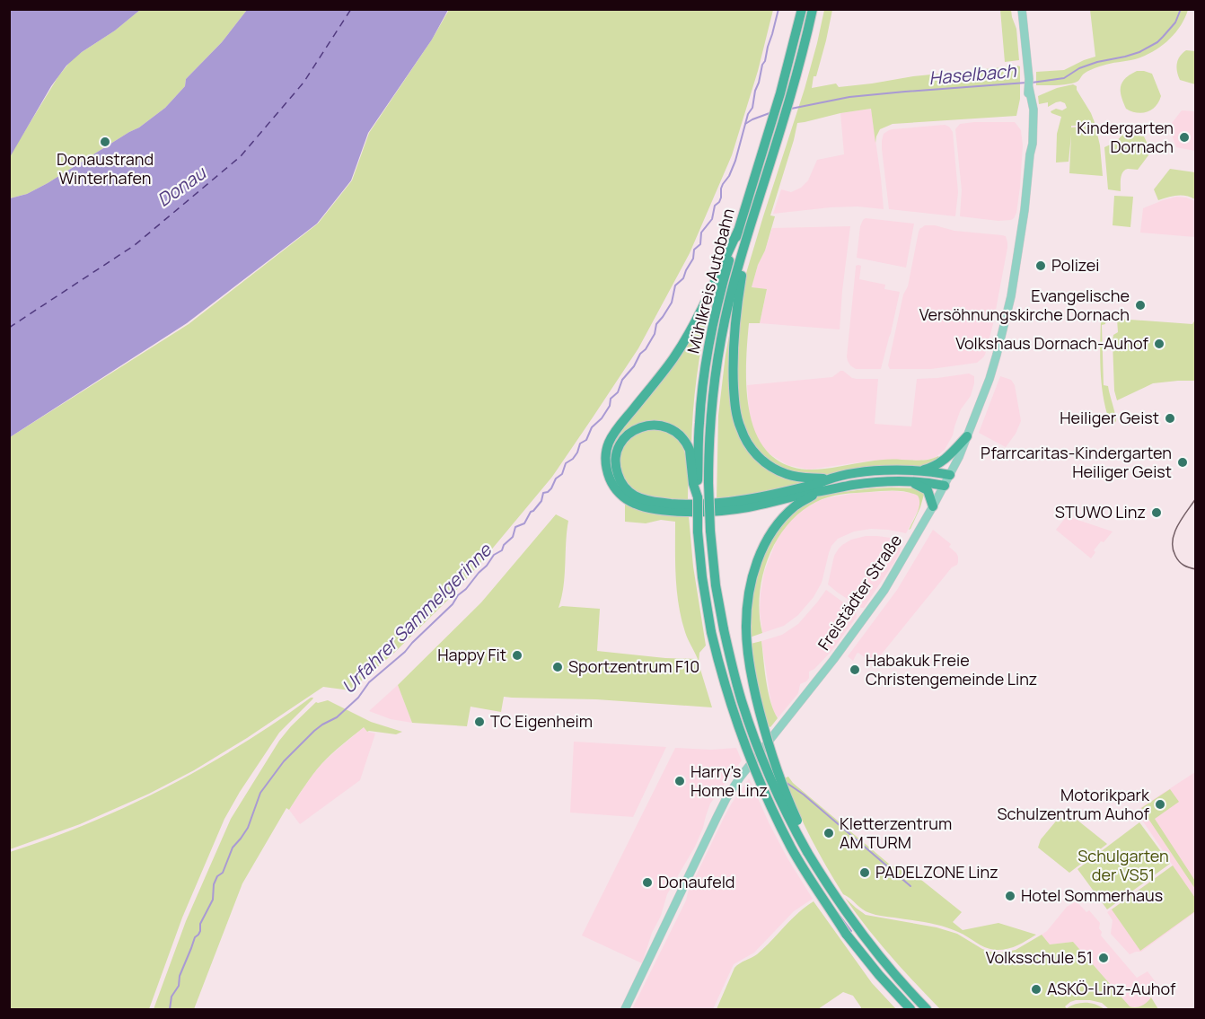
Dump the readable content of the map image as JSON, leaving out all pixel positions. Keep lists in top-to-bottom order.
{
  "streets": {
    "highway": ["Mühlkreis Autobahn"],
    "main road": ["Freistädter Straße"]
  },
  "water": ["Haselbach", "Donau", "Urfahrer Sammelgerinne"],
  "parks": ["Schulgarten der VS51"],
  "places": [
    "Kindergarten Dornach",
    "Donaustrand Winterhafen",
    "Polizei",
    "Evangelische Versöhnungskirche Dornach",
    "Volkshaus Dornach-Auhof",
    "Heiliger Geist",
    "Pfarrcaritas-Kindergarten Heiliger Geist",
    "STUWO Linz",
    "Happy Fit",
    "Sportzentrum F10",
    "Habakuk Freie Christengemeinde Linz",
    "TC Eigenheim",
    "Harry's Home Linz",
    "Motorikpark Schulzentrum Auhof",
    "Kletterzentrum AM TURM",
    "PADELZONE Linz",
    "Donaufeld",
    "Hotel Sommerhaus",
    "Volksschule 51",
    "ASKÖ-Linz-Auhof"
  ]
}
